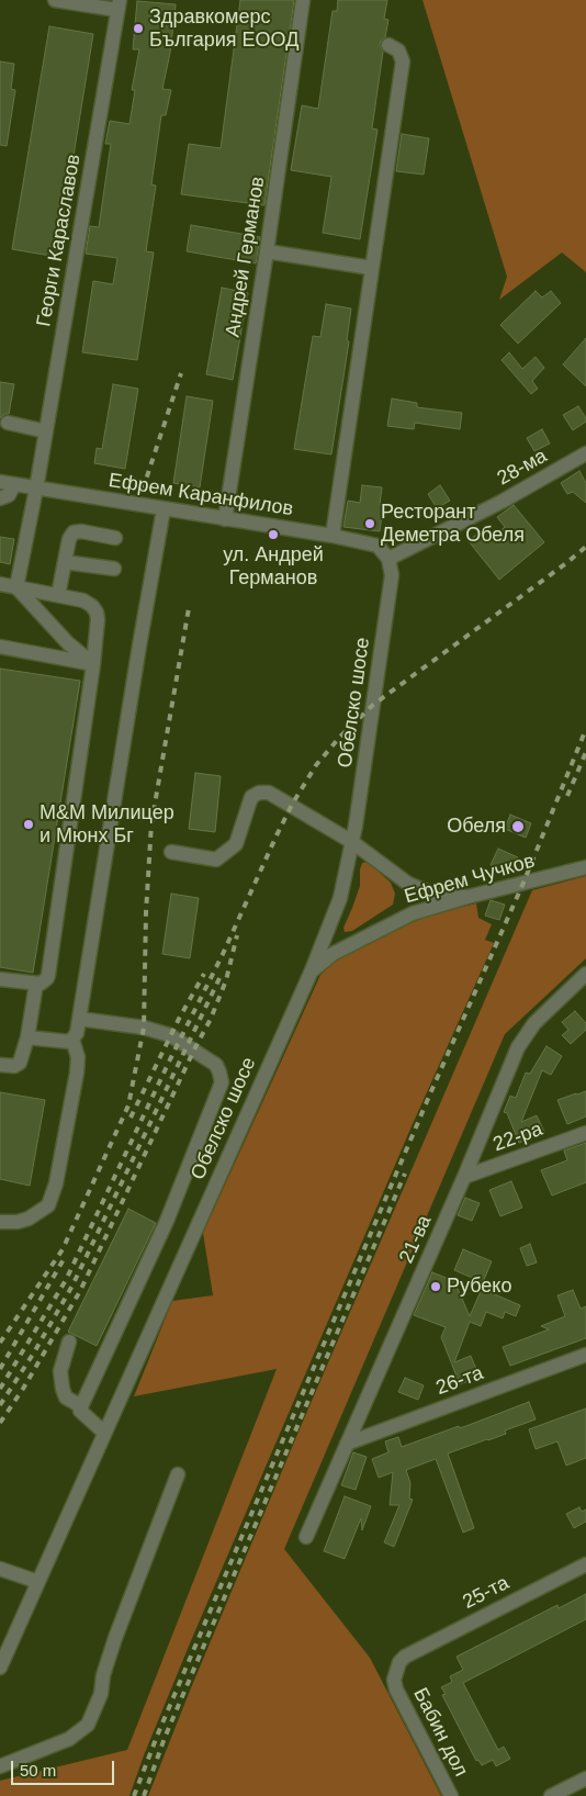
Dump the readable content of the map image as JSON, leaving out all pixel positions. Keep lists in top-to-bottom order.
{
  "streets": {
    "street": [
      "Георги Караславов",
      "Андрей Германов",
      "28-ма",
      "Ефрем Каранфилов",
      "Обелско шосе",
      "Ефрем Чучков",
      "22-ра",
      "21-ва",
      "26-та",
      "25-та",
      "Бабин дол"
    ]
  },
  "crossings": [
    ["Георги Караславов", "Ефрем Каранфилов"],
    ["Андрей Германов", "Ефрем Каранфилов"],
    ["28-ма", "Ефрем Каранфилов"],
    ["28-ма", "Обелско шосе"],
    ["Ефрем Каранфилов", "Обелско шосе"],
    ["Обелско шосе", "Ефрем Чучков"],
    ["22-ра", "21-ва"],
    ["21-ва", "26-та"],
    ["25-та", "Бабин дол"]
  ],
  "places": [
    "Здравкомерс България ЕООД",
    "Ресторант Деметра Обеля",
    "ул. Андрей Германов",
    "М&M Mилицер и Мюнх Бг",
    "Обеля",
    "Рубеко"
  ],
  "scale_bar": "50 m"
}
